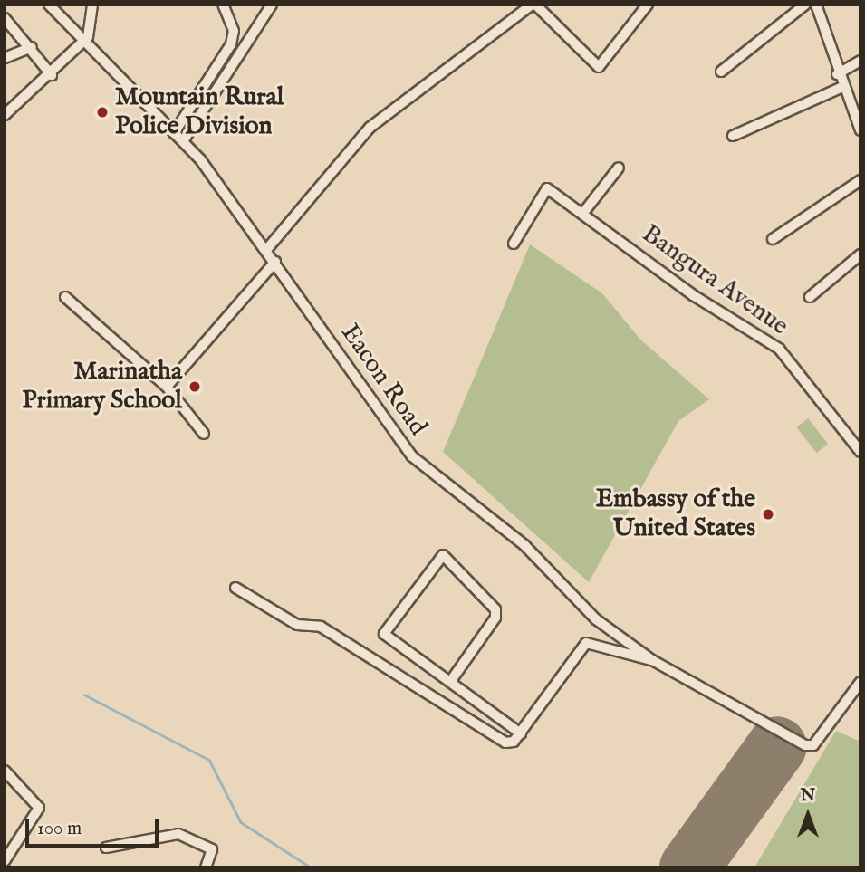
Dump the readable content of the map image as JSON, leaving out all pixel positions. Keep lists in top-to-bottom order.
{
  "streets": {
    "street": ["Bangura Avenue", "Eacon Road"]
  },
  "places": ["Mountain Rural Police Division", "Marinatha Primary School", "Embassy of the United States"],
  "scale_bar": "100 m",
  "north": "top"
}
